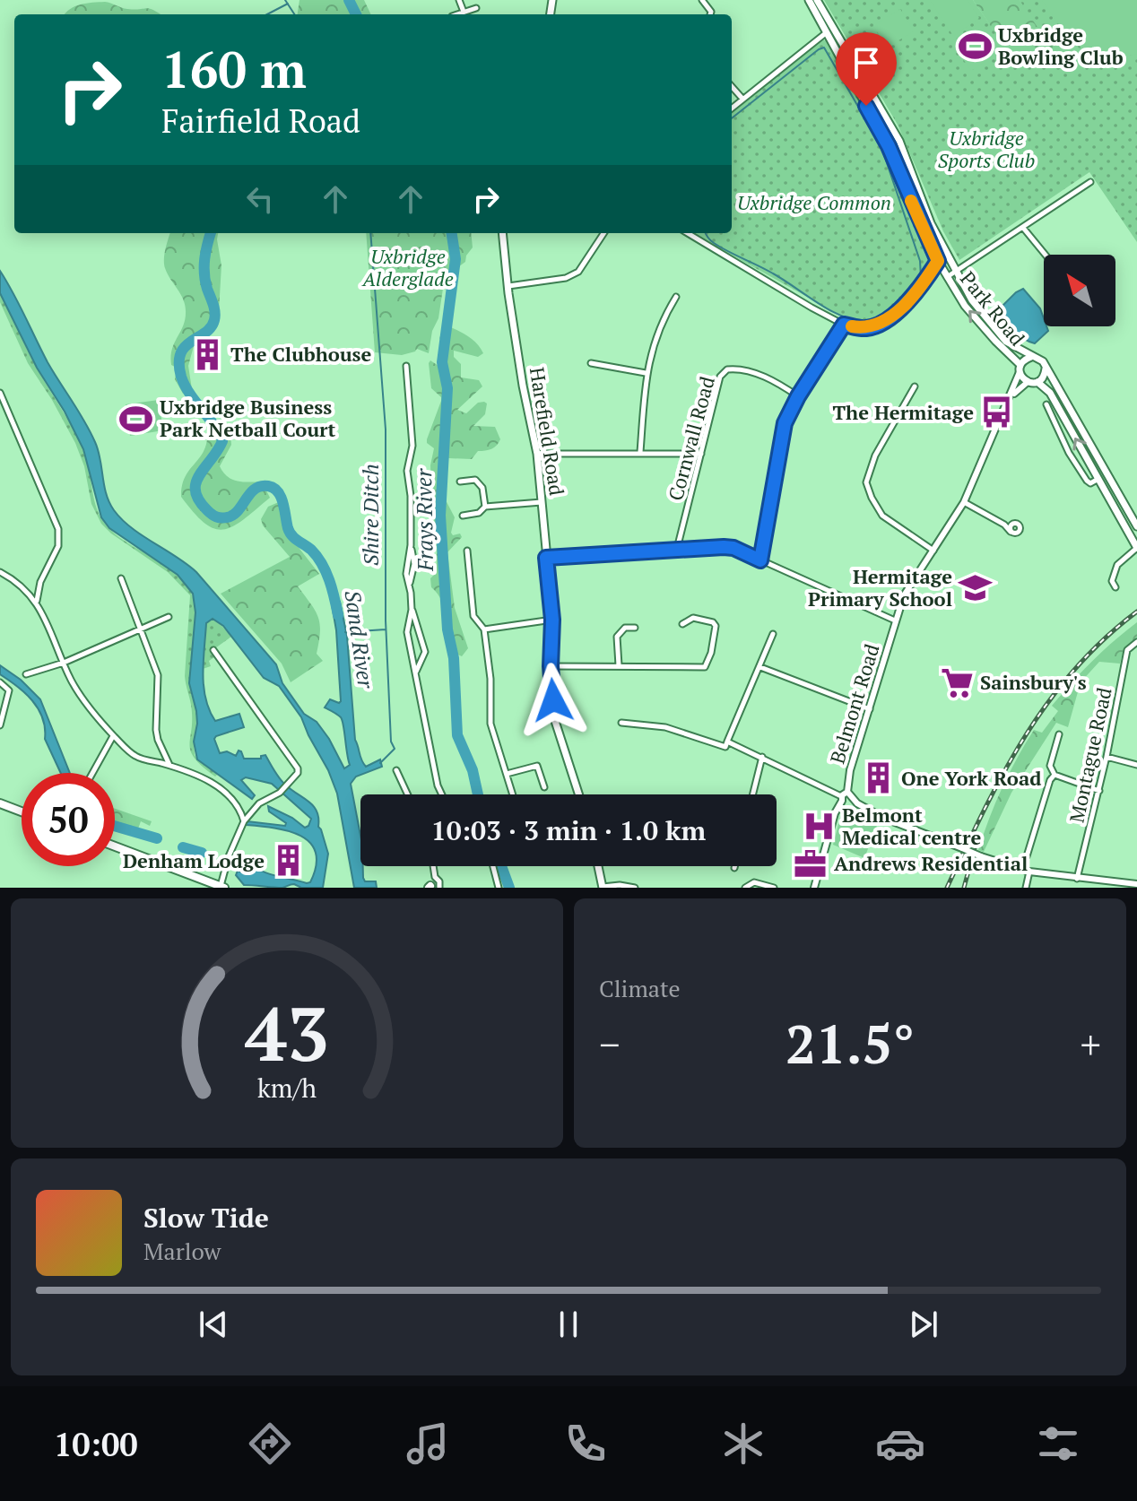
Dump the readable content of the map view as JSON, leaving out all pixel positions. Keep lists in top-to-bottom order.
{
  "streets": {
    "main road": ["Park Road", "Harefield Road"],
    "street": ["Cornwall Road", "Belmont Road", "Montague Road"]
  },
  "crossings": [
    ["Park Road", "Belmont Road"]
  ],
  "water": ["Shire Ditch", "Frays River", "Sand River"],
  "parks": ["Uxbridge Sports Club", "Uxbridge Common", "Uxbridge Alderglade"],
  "places": {
    "sports": ["Uxbridge Bowling Club", "Uxbridge Business Park Netball Court"],
    "building": ["The Clubhouse", "One York Road", "Denham Lodge"],
    "bus stop": ["The Hermitage"],
    "school or university": ["Hermitage Primary School"],
    "supermarket": ["Sainsbury's"],
    "hospital": ["Belmont Medical centre"],
    "office": ["Andrews Residential"]
  },
  "north": "top left",
  "page": {
    "turn": ["160 m", "Fairfield Road"],
    "limit": "50",
    "trip": "10:03 · 3 min · 1.0 km",
    "tile": "Climate",
    "heat": ["−", "21.5°", "+"],
    "song": ["Slow Tide", "Marlow"],
    "tabs": "10:00",
    "gauge": ["43", "km/h"]
  }
}
